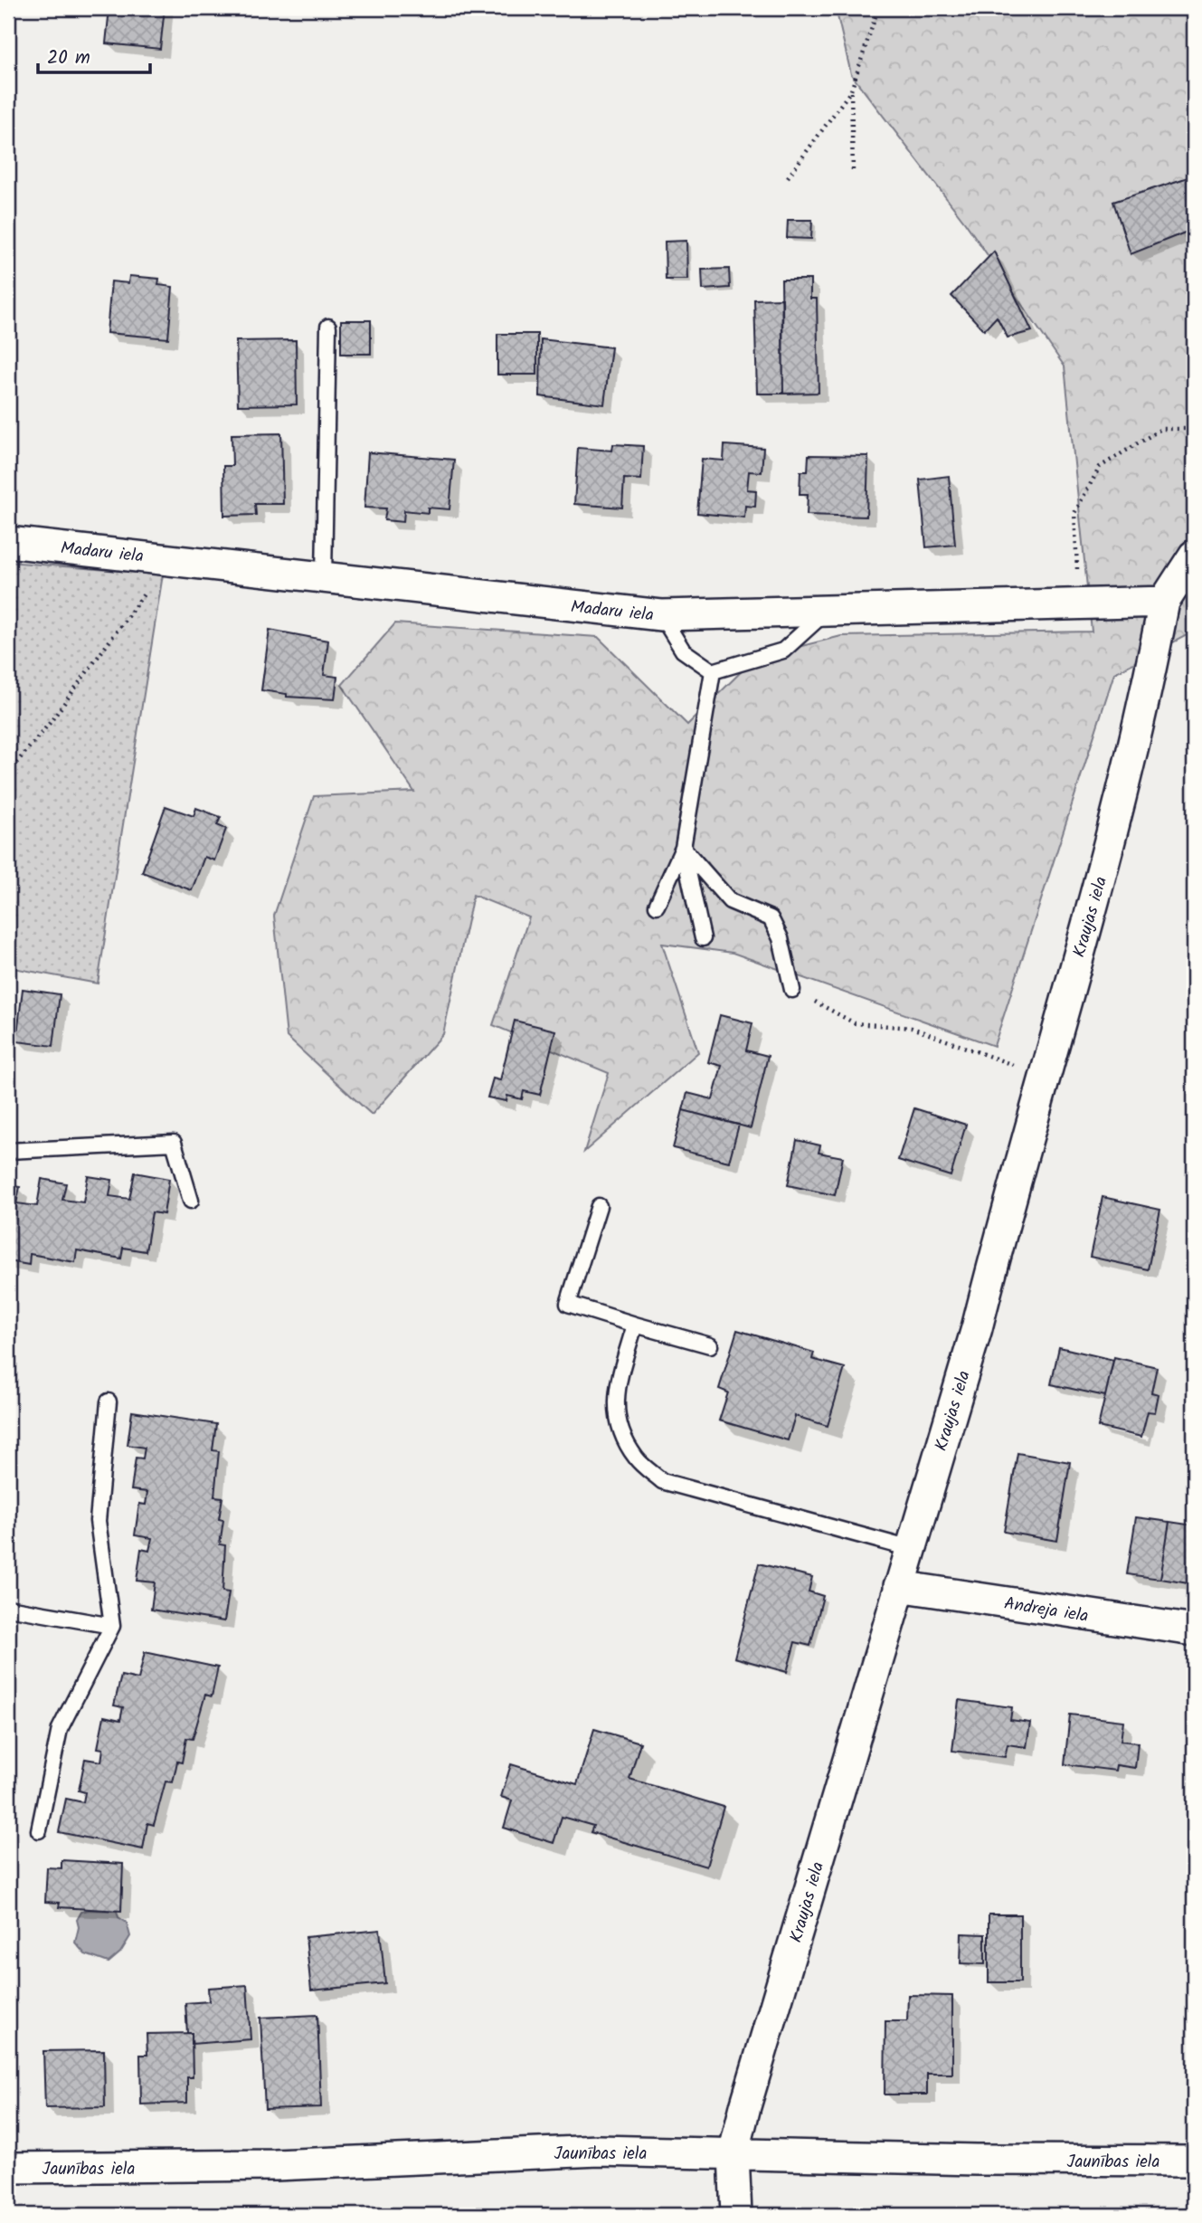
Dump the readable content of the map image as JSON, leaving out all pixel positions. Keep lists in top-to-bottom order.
{
  "streets": {
    "street": [
      "Madaru iela",
      "Kraujas iela",
      "Andreja iela",
      "Jaunības iela"
    ]
  },
  "crossings": [
    ["Madaru iela", "Kraujas iela"],
    ["Kraujas iela", "Andreja iela"],
    ["Kraujas iela", "Jaunības iela"]
  ],
  "scale_bar": "20 m"
}
